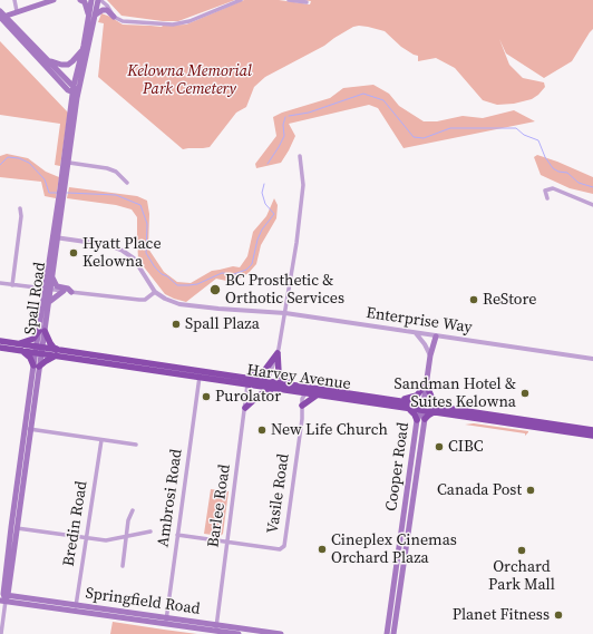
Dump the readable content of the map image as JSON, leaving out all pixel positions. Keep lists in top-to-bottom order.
{
  "streets": {
    "highway": ["Harvey Avenue"],
    "main road": ["Spall Road", "Cooper Road", "Springfield Road"],
    "street": [
      "Enterprise Way",
      "Vasile Road",
      "Ambrosi Road",
      "Barlee Road",
      "Bredin Road"
    ]
  },
  "crossings": [
    ["Spall Road", "Enterprise Way"],
    ["Spall Road", "Harvey Avenue"],
    ["Spall Road", "Springfield Road"],
    ["Enterprise Way", "Cooper Road"],
    ["Harvey Avenue", "Cooper Road"],
    ["Harvey Avenue", "Vasile Road"],
    ["Harvey Avenue", "Ambrosi Road"],
    ["Harvey Avenue", "Barlee Road"],
    ["Vasile Road", "Barlee Road"],
    ["Ambrosi Road", "Springfield Road"],
    ["Barlee Road", "Springfield Road"],
    ["Bredin Road", "Springfield Road"]
  ],
  "parks": ["Kelowna Memorial Park Cemetery"],
  "places": [
    "Hyatt Place Kelowna",
    "BC Prosthetic & Orthotic Services",
    "ReStore",
    "Spall Plaza",
    "Sandman Hotel & Suites Kelowna",
    "Purolator",
    "New Life Church",
    "CIBC",
    "Canada Post",
    "Cineplex Cinemas Orchard Plaza",
    "Orchard Park Mall",
    "Planet Fitness"
  ]
}
